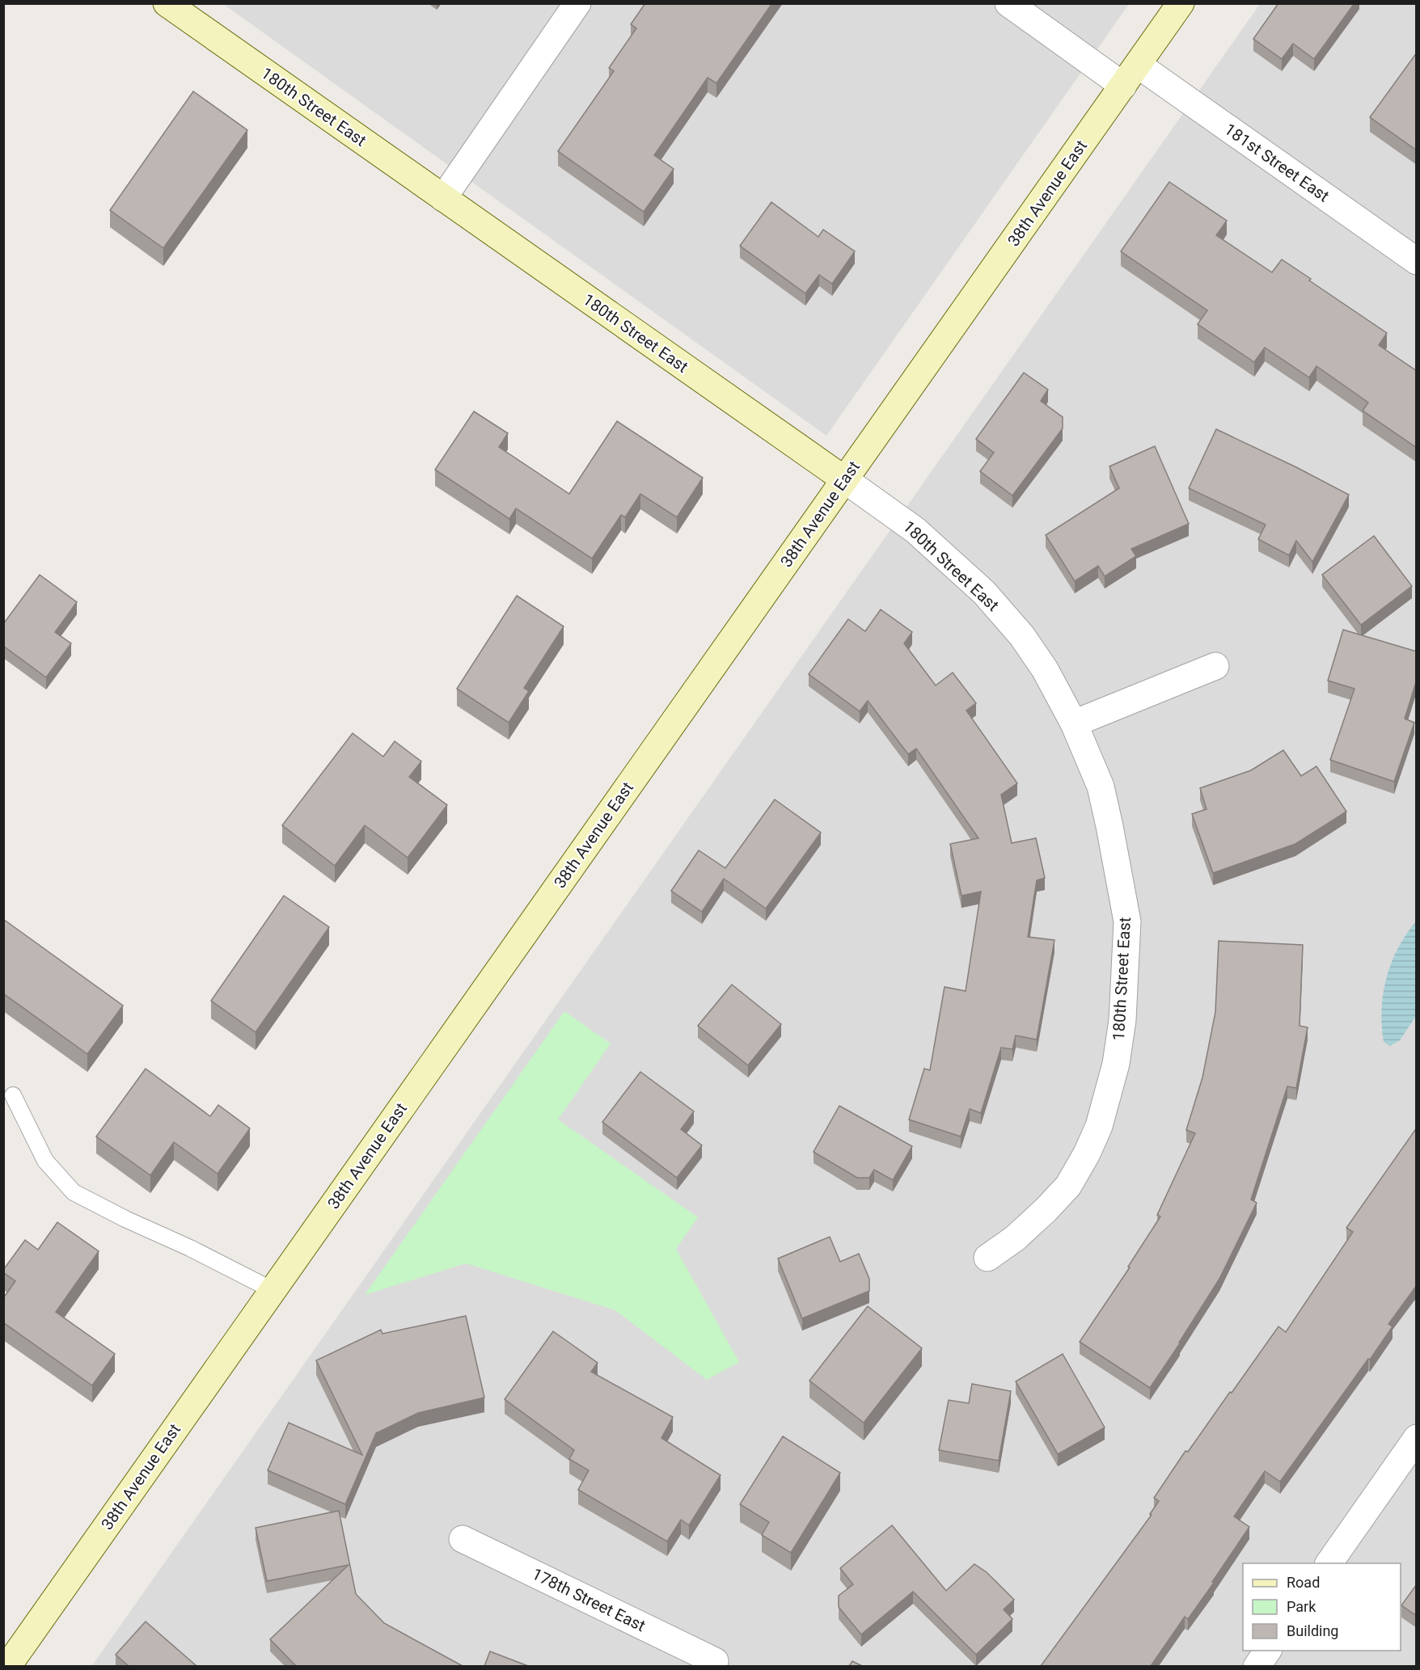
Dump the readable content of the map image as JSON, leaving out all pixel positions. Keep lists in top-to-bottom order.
{
  "streets": {
    "street": [
      "180th Street East",
      "181st Street East",
      "38th Avenue East",
      "178th Street East"
    ]
  },
  "crossings": [
    ["180th Street East", "38th Avenue East"],
    ["181st Street East", "38th Avenue East"]
  ],
  "legend": ["Road", "Park", "Building"]
}
